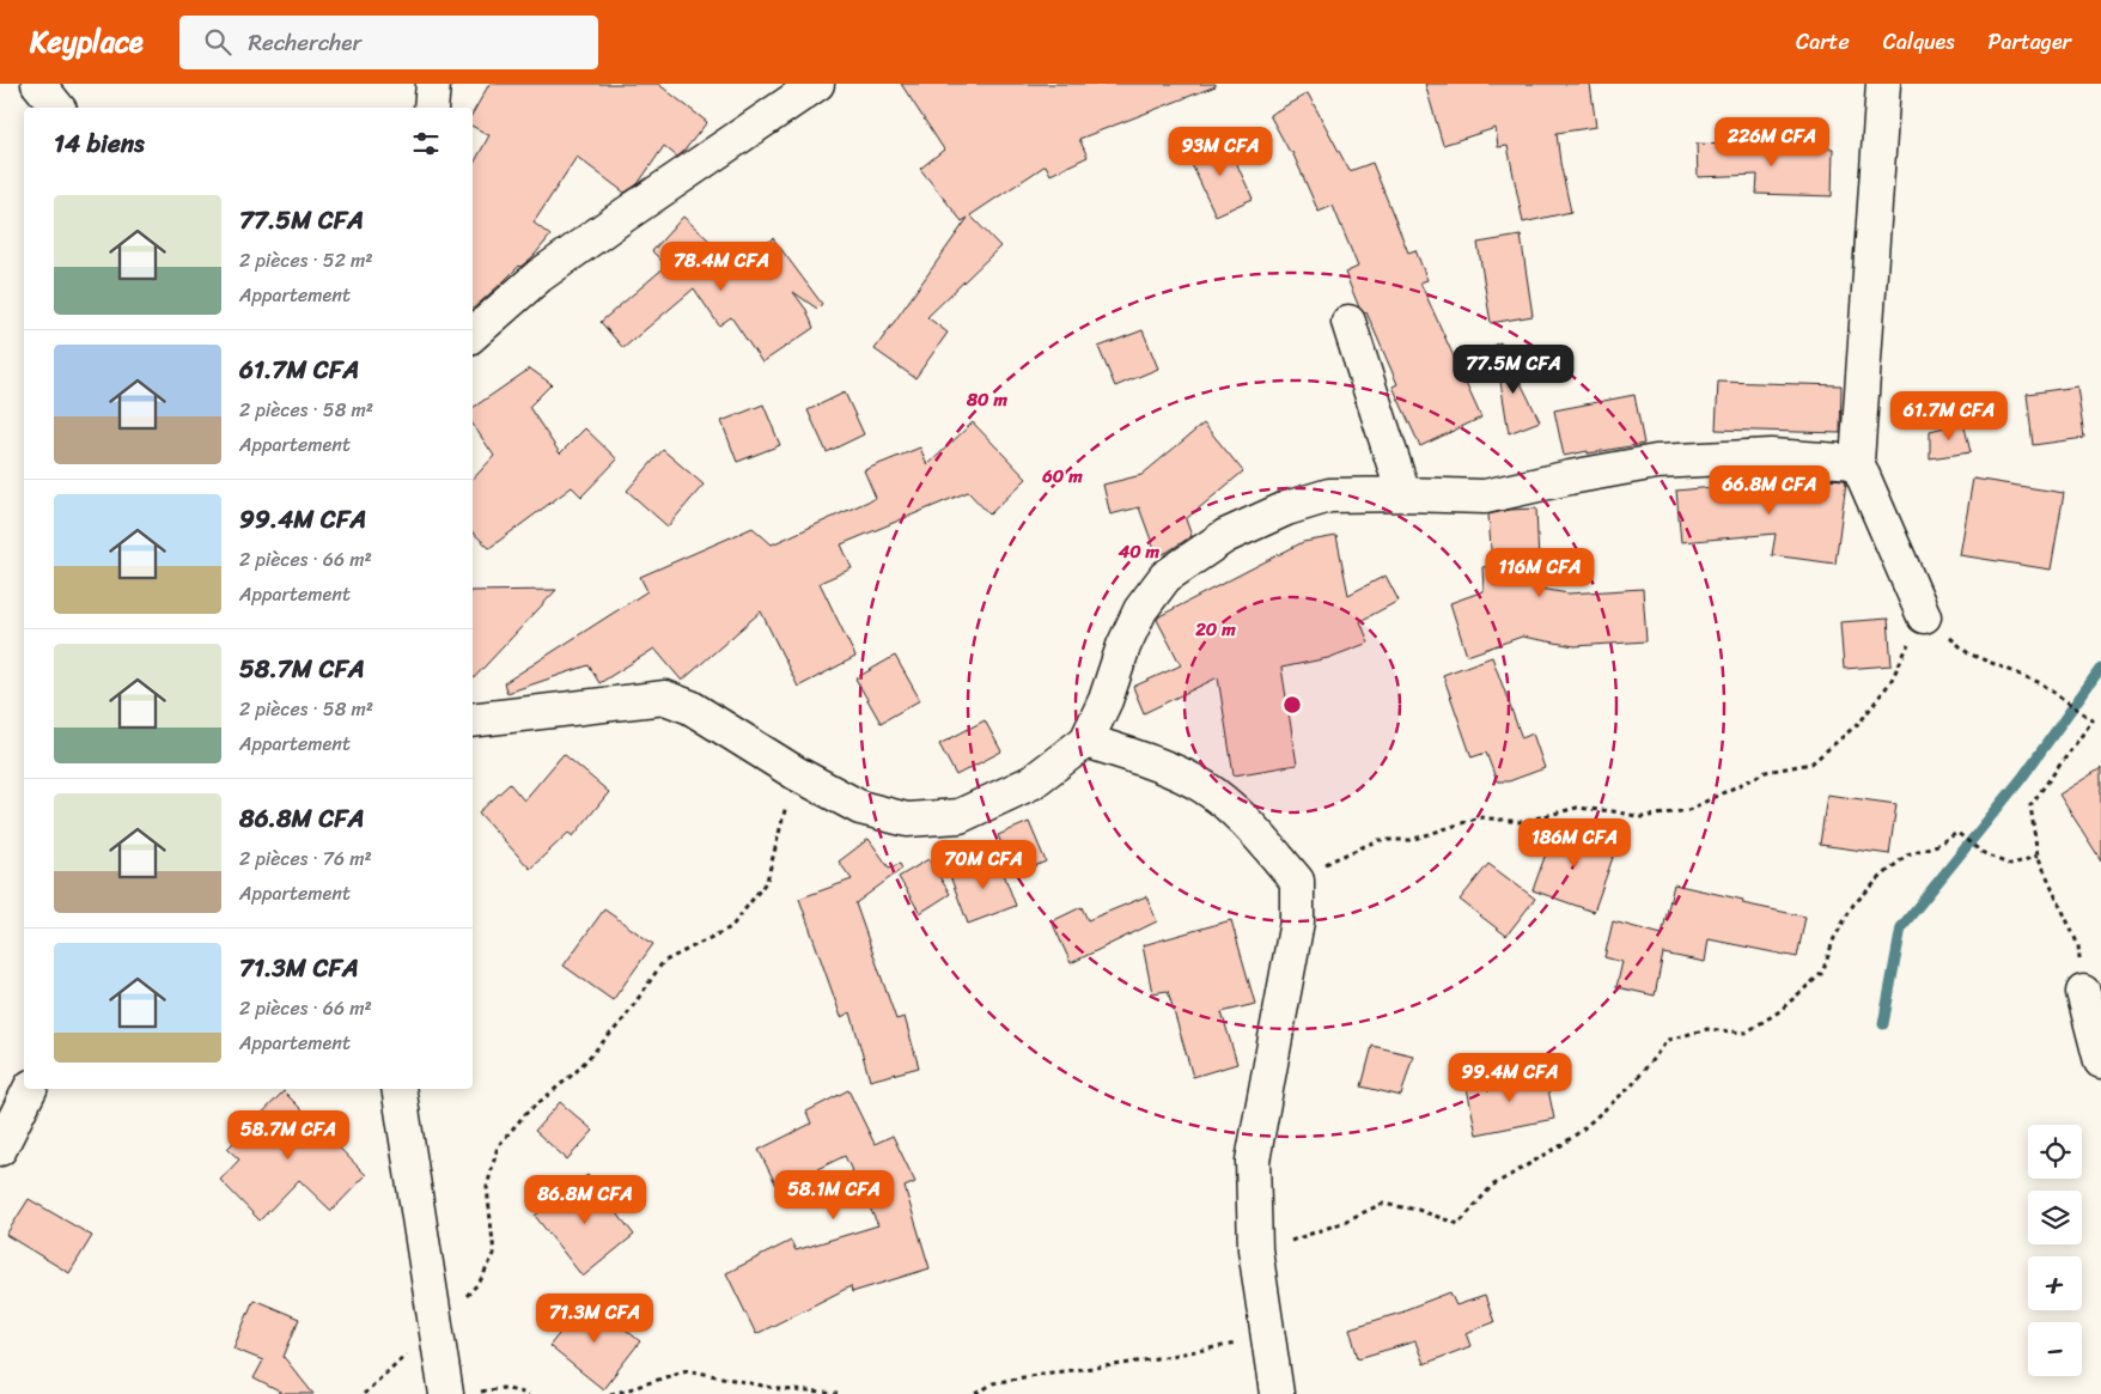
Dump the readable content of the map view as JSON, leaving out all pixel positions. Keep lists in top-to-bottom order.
{
  "page": {
    "header": "Keyplace",
    "search": "Rechercher",
    "nav": ["Carte", "Calques", "Partager"],
    "heading": "14 biens",
    "price": [
      "226M CFA",
      "93M CFA",
      "78.4M CFA",
      "77.5M CFA",
      "61.7M CFA",
      "66.8M CFA",
      "116M CFA",
      "186M CFA",
      "70M CFA",
      "99.4M CFA",
      "58.7M CFA",
      "58.1M CFA",
      "86.8M CFA",
      "71.3M CFA"
    ],
    "list": [
      {
        "name": "77.5M CFA",
        "note": "2 pièces · 52 m² · Appartement"
      },
      {
        "name": "61.7M CFA",
        "note": "2 pièces · 58 m² · Appartement"
      },
      {
        "name": "99.4M CFA",
        "note": "2 pièces · 66 m² · Appartement"
      },
      {
        "name": "58.7M CFA",
        "note": "2 pièces · 58 m² · Appartement"
      },
      {
        "name": "86.8M CFA",
        "note": "2 pièces · 76 m² · Appartement"
      },
      {
        "name": "71.3M CFA",
        "note": "2 pièces · 66 m² · Appartement"
      }
    ],
    "map_buttons": ["+", "−"]
  },
  "rings": [
    "80 m",
    "60 m",
    "40 m",
    "20 m"
  ]
}
